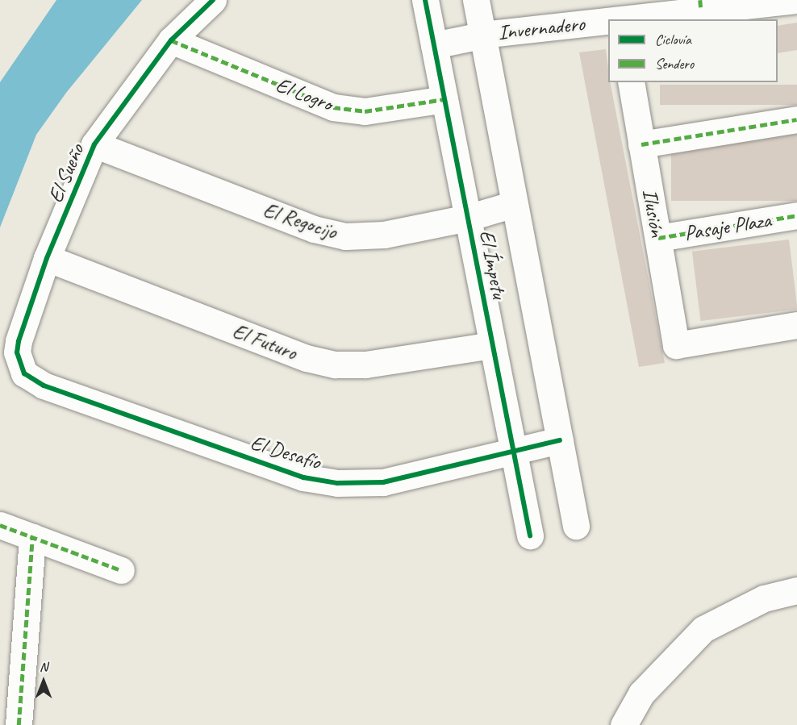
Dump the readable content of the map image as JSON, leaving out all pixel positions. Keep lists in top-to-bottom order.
{
  "streets": {
    "street": [
      "Invernadero",
      "El Logro",
      "El Sueño",
      "Ilusión",
      "El Regocijo",
      "Pasaje Plaza",
      "El Ímpetu",
      "El Futuro",
      "El Desafío"
    ]
  },
  "crossings": [
    ["Invernadero", "El Ímpetu"],
    ["El Logro", "El Sueño"],
    ["El Logro", "El Ímpetu"],
    ["El Sueño", "El Regocijo"],
    ["El Sueño", "El Futuro"],
    ["El Sueño", "El Desafío"],
    ["Ilusión", "Pasaje Plaza"],
    ["El Regocijo", "El Ímpetu"],
    ["El Ímpetu", "El Futuro"],
    ["El Ímpetu", "El Desafío"]
  ],
  "legend": ["Ciclovía", "Sendero"],
  "north": "top"
}
